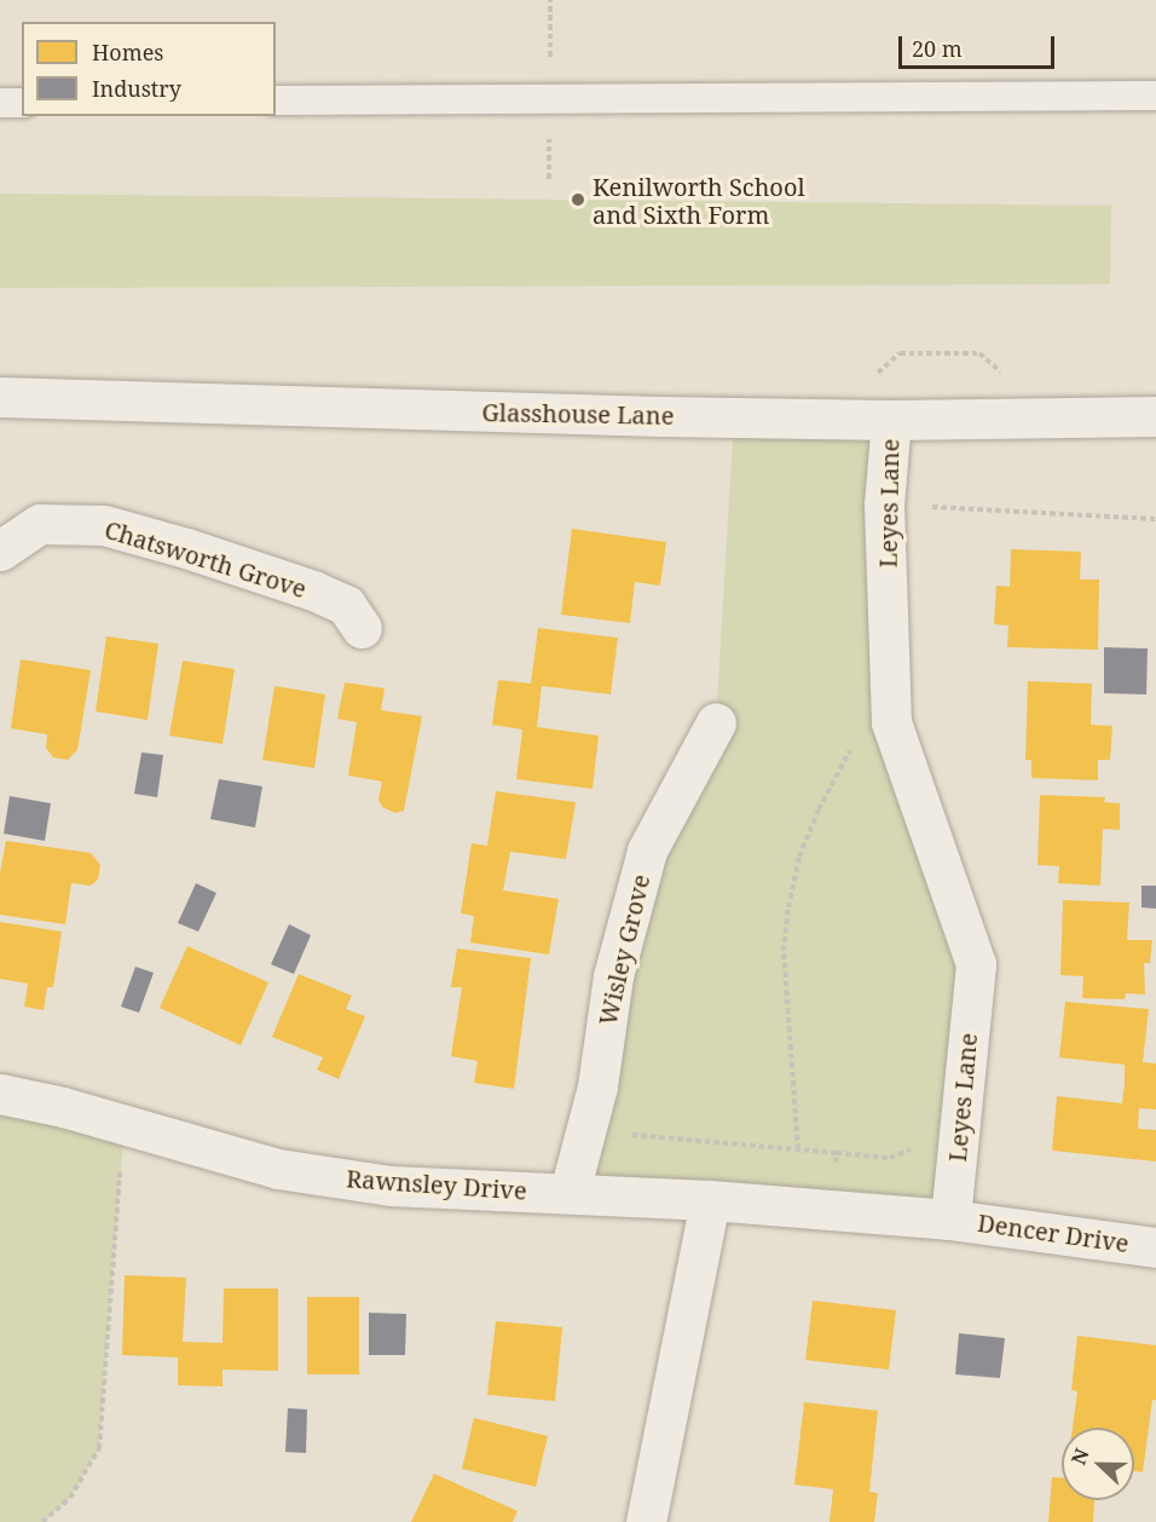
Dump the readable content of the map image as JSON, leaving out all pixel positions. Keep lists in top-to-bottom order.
{
  "streets": {
    "street": [
      "Glasshouse Lane",
      "Leyes Lane",
      "Chatsworth Grove",
      "Wisley Grove",
      "Rawnsley Drive",
      "Dencer Drive"
    ]
  },
  "crossings": [
    ["Glasshouse Lane", "Leyes Lane"],
    ["Leyes Lane", "Dencer Drive"],
    ["Wisley Grove", "Rawnsley Drive"]
  ],
  "places": ["Kenilworth School and Sixth Form"],
  "legend": ["Homes", "Industry"],
  "scale_bar": "20 m",
  "north": "left"
}
